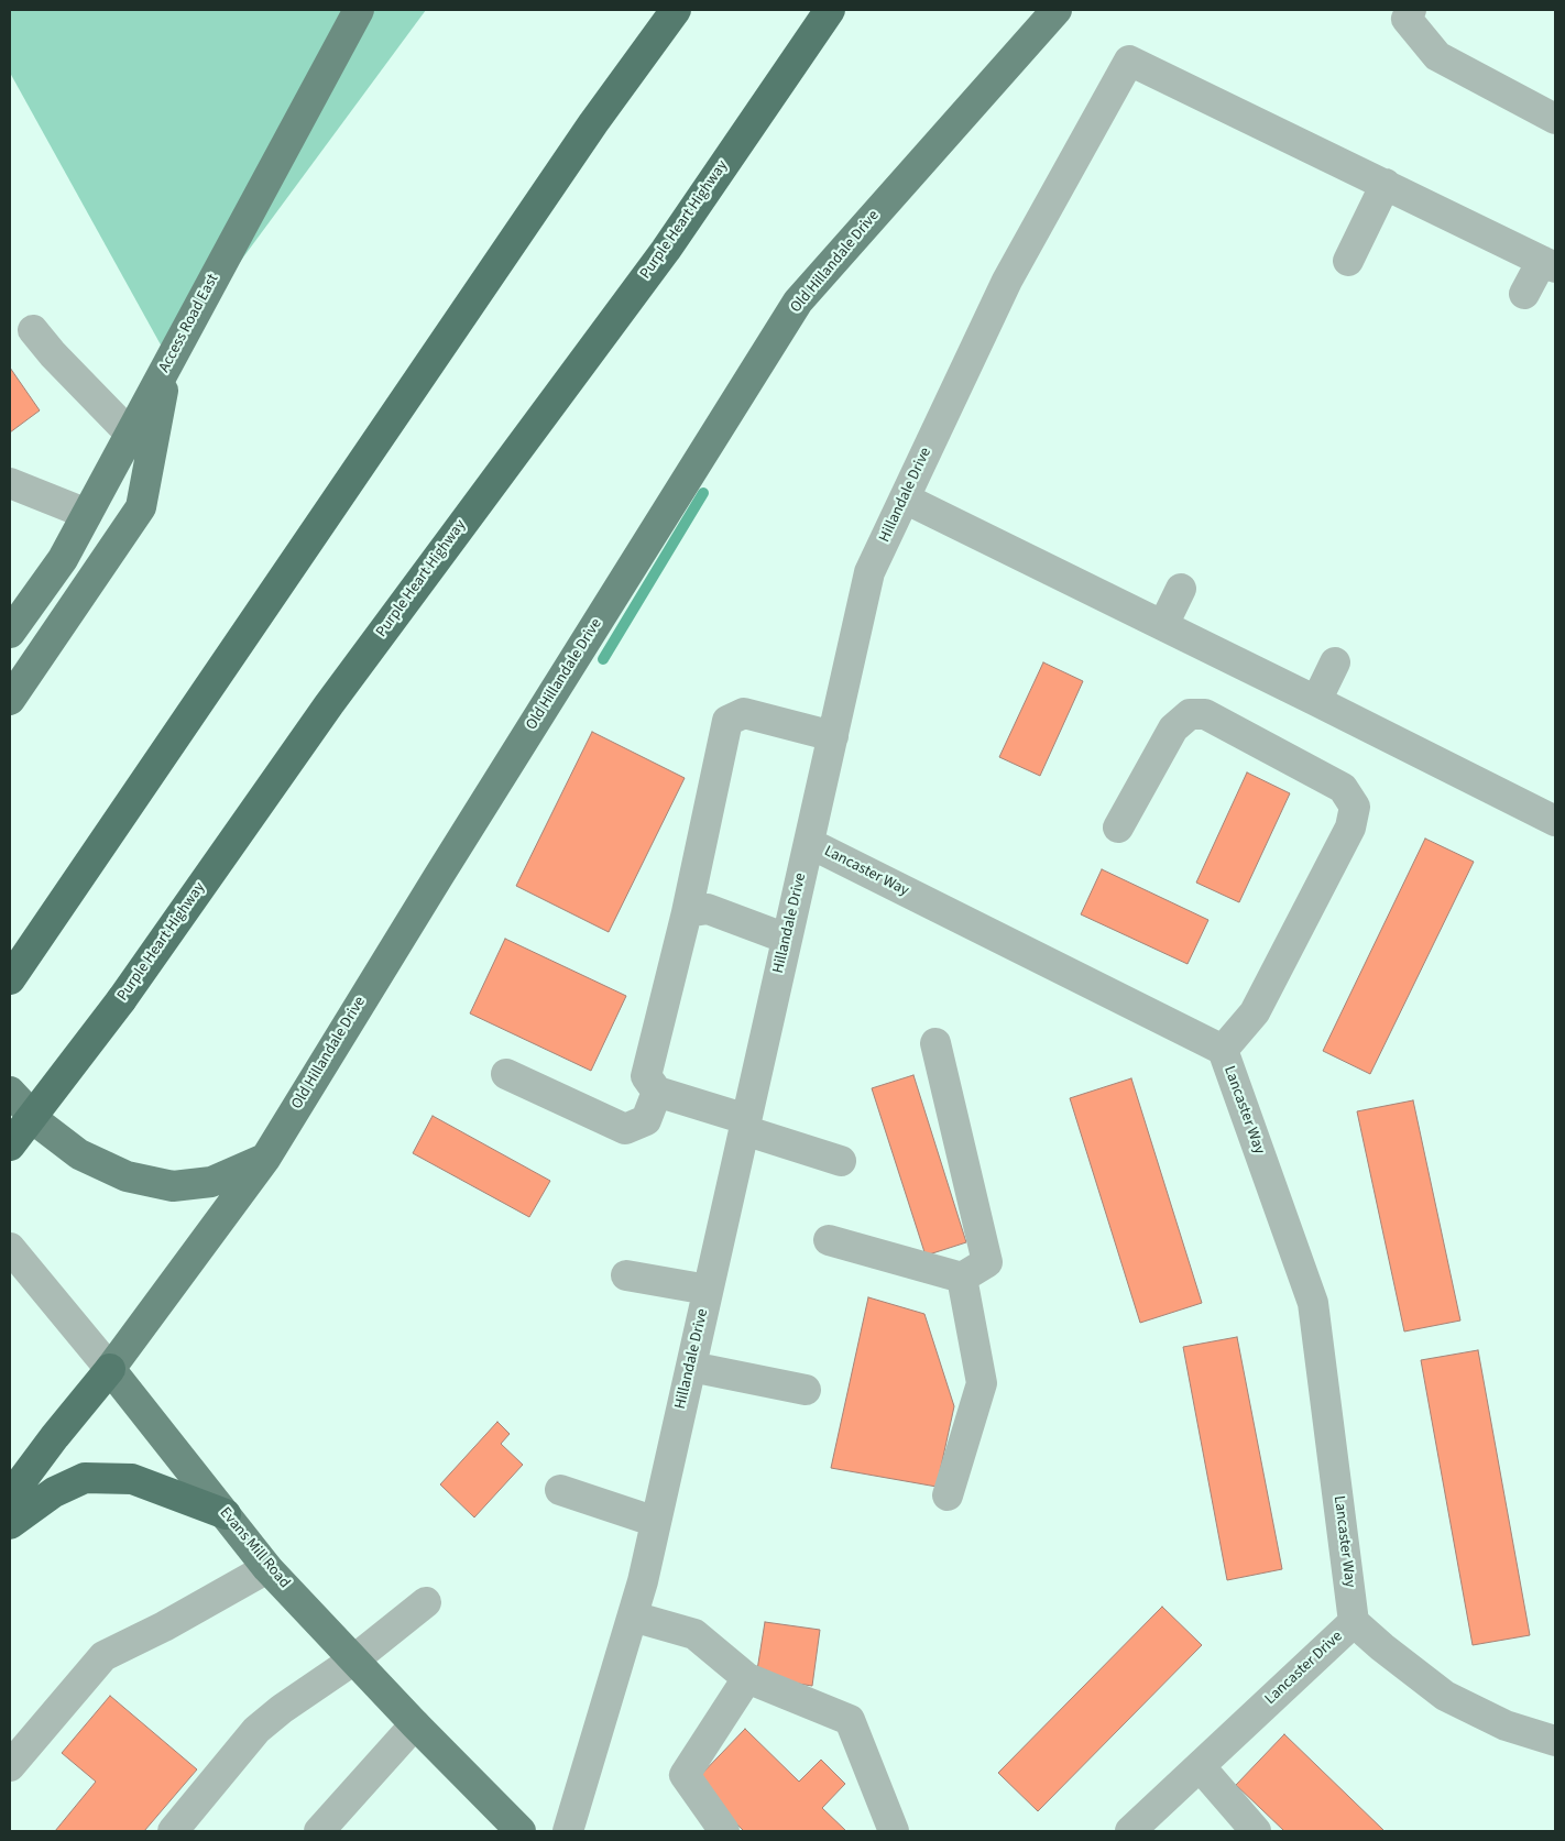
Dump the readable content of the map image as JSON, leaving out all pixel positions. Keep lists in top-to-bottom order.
{
  "streets": {
    "highway": ["Purple Heart Highway"],
    "main road": ["Old Hillandale Drive", "Access Road East", "Evans Mill Road"],
    "street": ["Hillandale Drive", "Lancaster Way", "Lancaster Drive"]
  },
  "crossings": [
    ["Old Hillandale Drive", "Evans Mill Road"],
    ["Hillandale Drive", "Lancaster Way"],
    ["Lancaster Way", "Lancaster Drive"]
  ]
}
